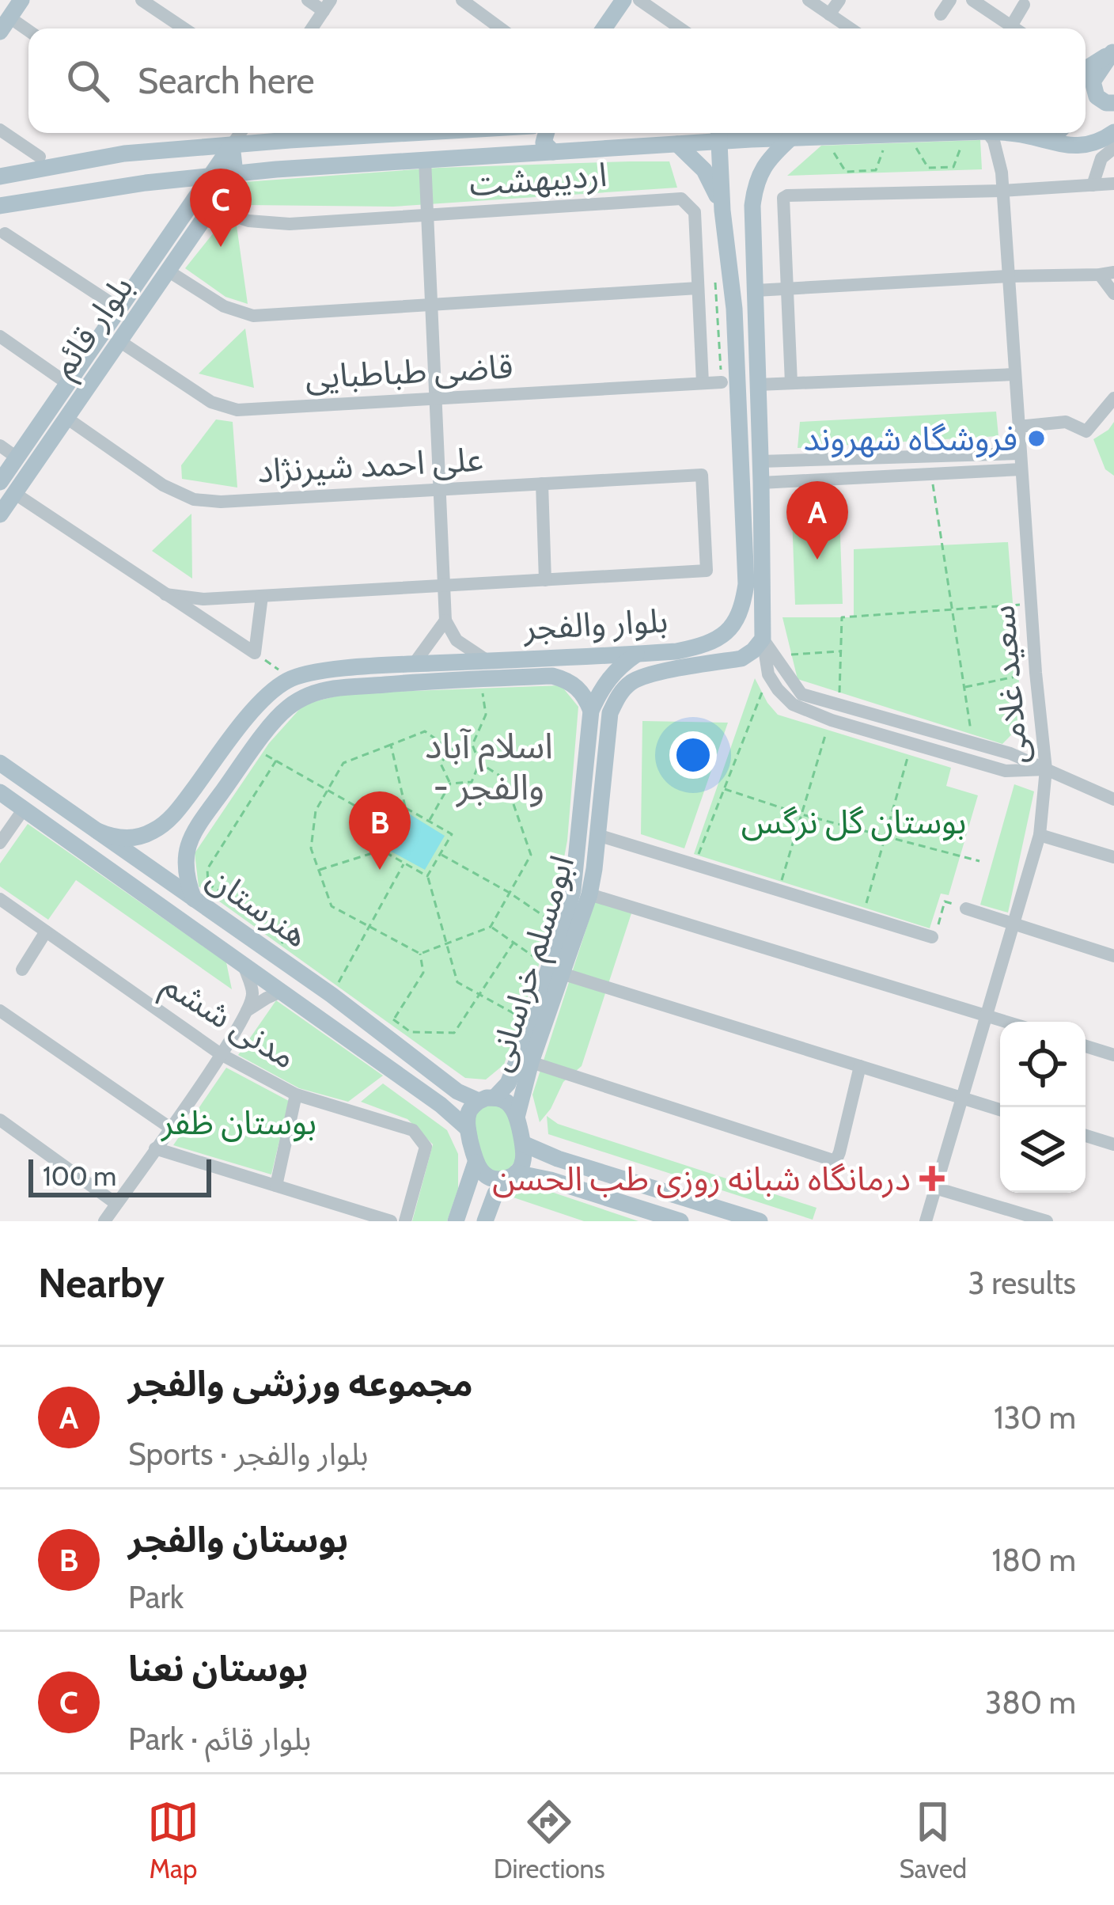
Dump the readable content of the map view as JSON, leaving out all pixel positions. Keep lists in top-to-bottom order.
{
  "streets": {
    "main road": [
      "بلوار قائم",
      "بلوار والفجر",
      "هنرستان",
      "ابومسلم خراسانی"
    ],
    "street": [
      "اردیبهشت",
      "قاضی طباطبایی",
      "علی احمد شیرنژاد",
      "سعید غلامی",
      "مدنی ششم"
    ]
  },
  "crossings": [
    ["اردیبهشت", "بلوار قائم"],
    ["اردیبهشت", "قاضی طباطبایی"],
    ["بلوار قائم", "قاضی طباطبایی"],
    ["بلوار قائم", "علی احمد شیرنژاد"],
    ["بلوار والفجر", "هنرستان"],
    ["بلوار والفجر", "ابومسلم خراسانی"],
    ["هنرستان", "ابومسلم خراسانی"]
  ],
  "districts": ["اسلام آباد - والفجر"],
  "parks": ["بوستان گل نرگس", "بوستان ظفر"],
  "places": {
    "other": ["فروشگاه شهروند"],
    "health": ["درمانگاه شبانه روزی طب الحسن"]
  },
  "scale_bar": "100 m",
  "page": {
    "search": "Search here",
    "pins": ["C", "A", "B"],
    "scale": "100 m",
    "heading": ["Nearby", "3 results"],
    "list": [
      {
        "mark": "A",
        "name": "مجموعه ورزشی والفجر",
        "note": "Sports · بلوار والفجر",
        "value": "130 m"
      },
      {
        "mark": "B",
        "name": "بوستان والفجر",
        "note": "Park",
        "value": "180 m"
      },
      {
        "mark": "C",
        "name": "بوستان نعنا",
        "note": "Park · بلوار قائم",
        "value": "380 m"
      }
    ],
    "nav": ["Map", "Directions", "Saved"]
  }
}
